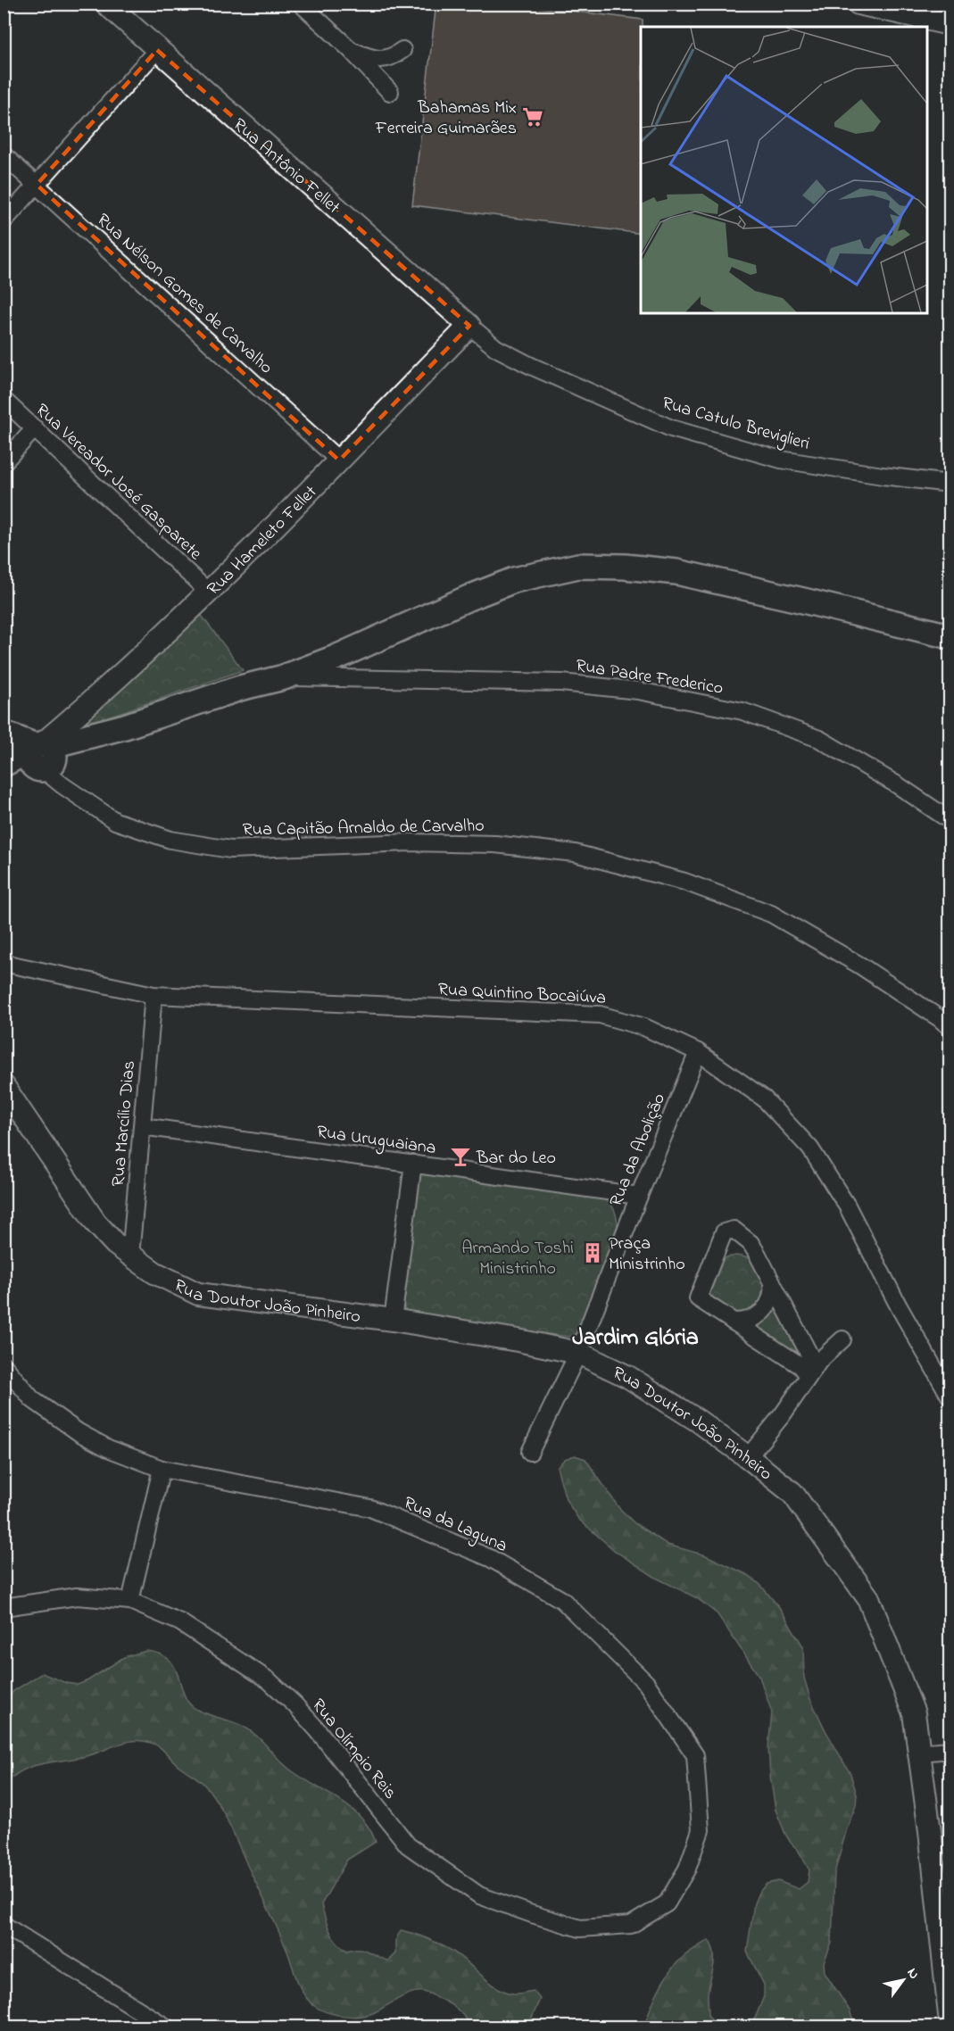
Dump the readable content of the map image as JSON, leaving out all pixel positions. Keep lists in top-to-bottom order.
{
  "streets": {
    "street": [
      "Rua Antônio Fellet",
      "Rua Nélson Gomes de Carvalho",
      "Rua Catulo Breviglieri",
      "Rua Vereador José Gasparete",
      "Rua Hameleto Fellet",
      "Rua Padre Frederico",
      "Rua Capitão Arnaldo de Carvalho",
      "Rua Quintino Bocaiúva",
      "Rua Marcílio Dias",
      "Rua Uruguaiana",
      "Rua da Abolição",
      "Rua Doutor João Pinheiro",
      "Rua da Laguna",
      "Rua Olímpio Reis"
    ]
  },
  "crossings": [
    ["Rua Antônio Fellet", "Rua Catulo Breviglieri"],
    ["Rua Antônio Fellet", "Rua Hameleto Fellet"],
    ["Rua Nélson Gomes de Carvalho", "Rua Hameleto Fellet"],
    ["Rua Catulo Breviglieri", "Rua Hameleto Fellet"],
    ["Rua Vereador José Gasparete", "Rua Hameleto Fellet"],
    ["Rua Hameleto Fellet", "Rua Capitão Arnaldo de Carvalho"],
    ["Rua Quintino Bocaiúva", "Rua Marcílio Dias"],
    ["Rua Quintino Bocaiúva", "Rua da Abolição"],
    ["Rua Marcílio Dias", "Rua Uruguaiana"],
    ["Rua Marcílio Dias", "Rua Doutor João Pinheiro"],
    ["Rua Uruguaiana", "Rua da Abolição"],
    ["Rua da Abolição", "Rua Doutor João Pinheiro"],
    ["Rua da Laguna", "Rua Olímpio Reis"]
  ],
  "districts": ["Jardim Glória"],
  "parks": ["Armando Toshi Ministrinho"],
  "places": {
    "supermarket": ["Bahamas Mix Ferreira Guimarães"],
    "bar": ["Bar do Leo"],
    "building": ["Praça Ministrinho"]
  },
  "north": "top right"
}
